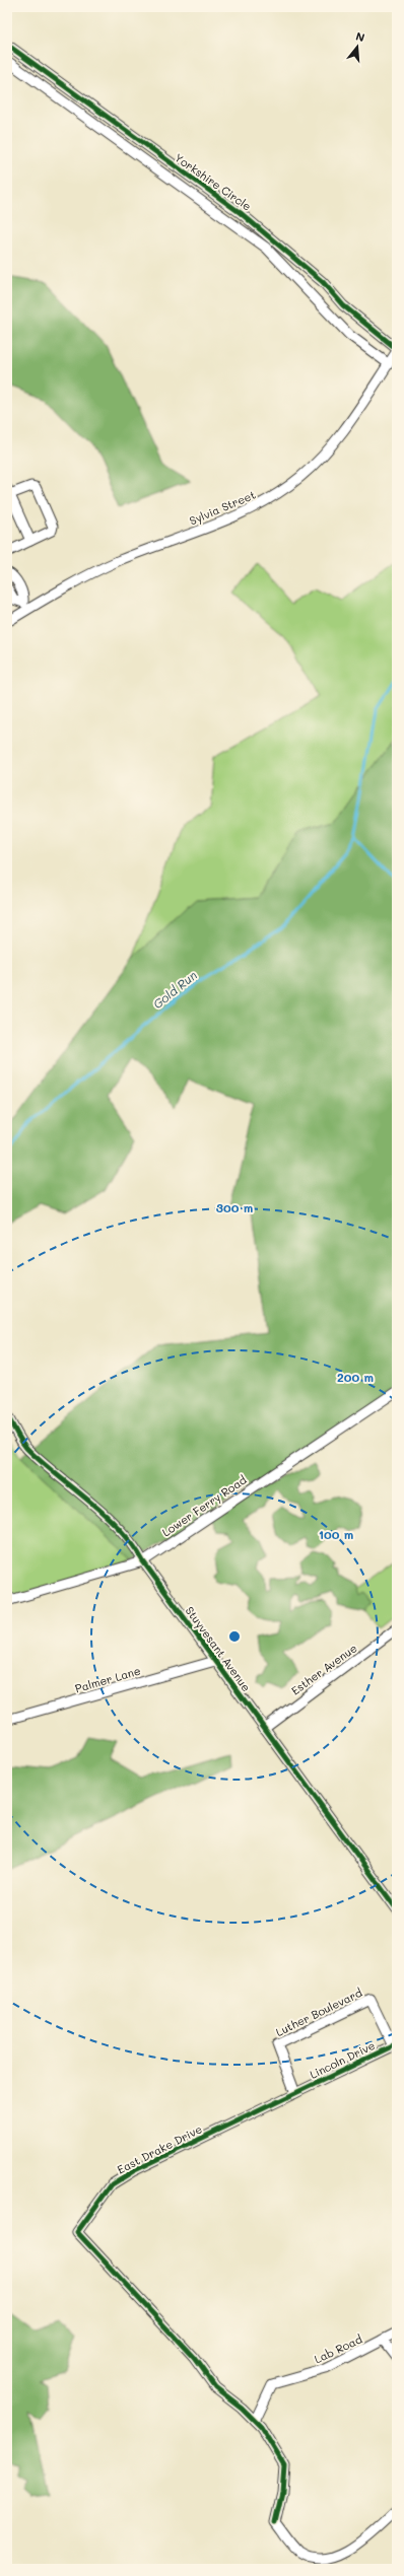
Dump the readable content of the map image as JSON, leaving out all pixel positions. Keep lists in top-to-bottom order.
{
  "streets": {
    "street": [
      "Yorkshire Circle",
      "Sylvia Street",
      "Lower Ferry Road",
      "Stuyvesant Avenue",
      "Esther Avenue",
      "Palmer Lane",
      "Luther Boulevard",
      "Lincoln Drive",
      "East Drake Drive",
      "Lab Road"
    ]
  },
  "crossings": [
    ["Yorkshire Circle", "Sylvia Street"],
    ["Lower Ferry Road", "Stuyvesant Avenue"],
    ["Stuyvesant Avenue", "Esther Avenue"],
    ["Stuyvesant Avenue", "Palmer Lane"],
    ["Luther Boulevard", "Lincoln Drive"],
    ["Luther Boulevard", "East Drake Drive"],
    ["Lincoln Drive", "East Drake Drive"],
    ["East Drake Drive", "Lab Road"]
  ],
  "water": ["Gold Run"],
  "north": "top",
  "rings": ["300 m", "200 m", "100 m"]
}
